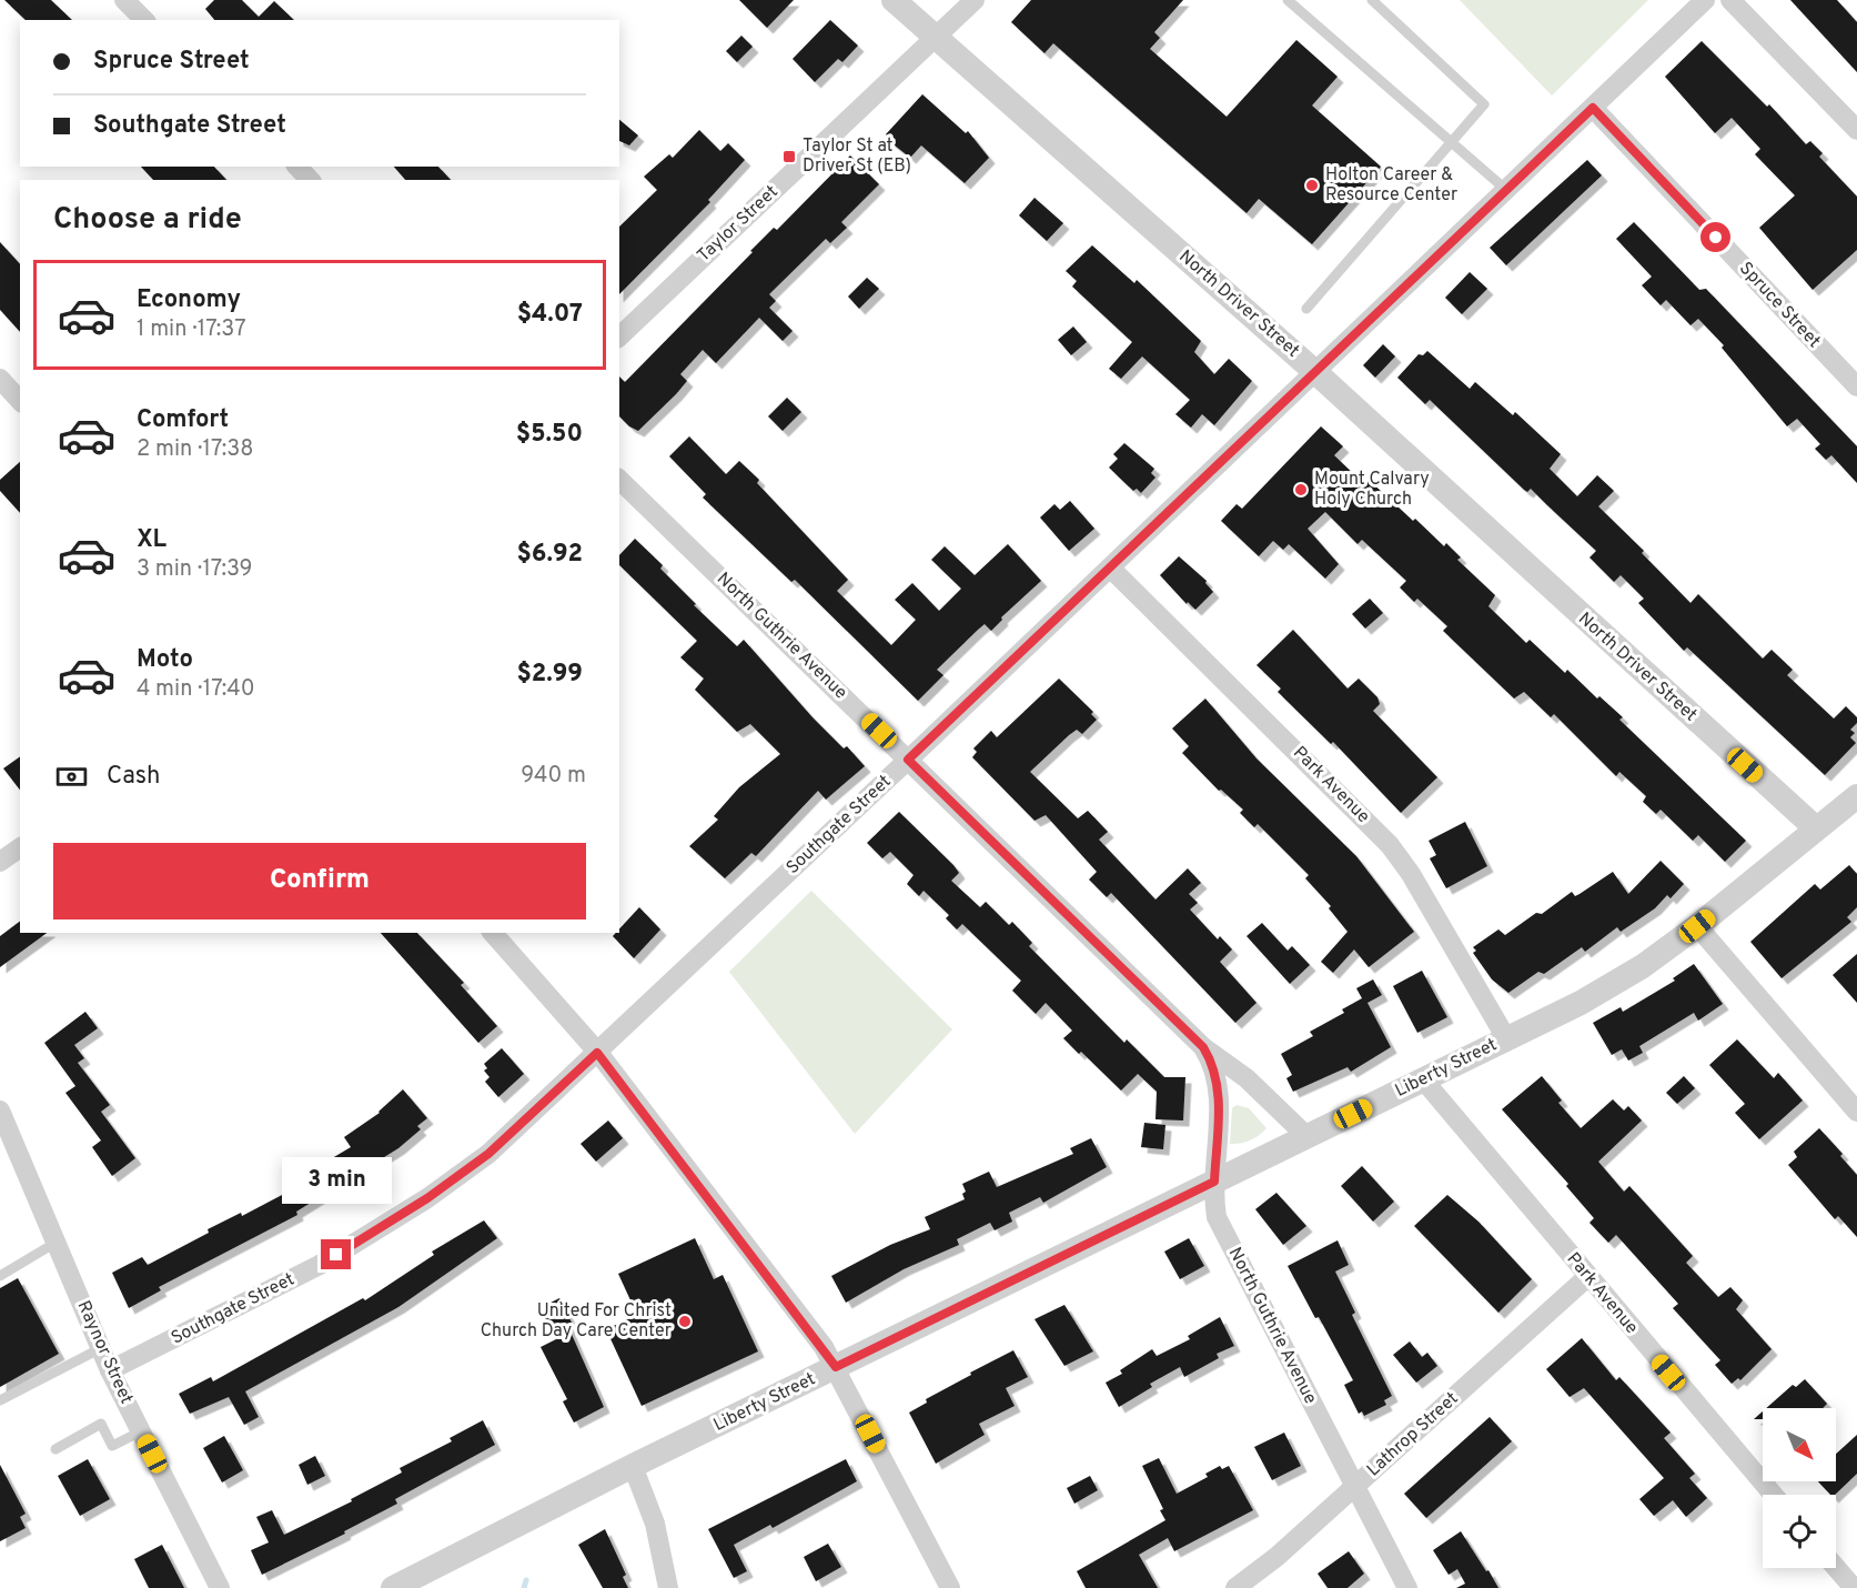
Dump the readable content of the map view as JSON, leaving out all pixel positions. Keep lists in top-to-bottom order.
{
  "streets": {
    "street": [
      "Taylor Street",
      "North Driver Street",
      "Spruce Street",
      "North Guthrie Avenue",
      "Park Avenue",
      "Southgate Street",
      "Liberty Street",
      "Raynor Street",
      "Lathrop Street"
    ]
  },
  "crossings": [
    ["Taylor Street", "North Driver Street"],
    ["North Driver Street", "Southgate Street"],
    ["North Driver Street", "Liberty Street"],
    ["Spruce Street", "Southgate Street"],
    ["North Guthrie Avenue", "Southgate Street"],
    ["North Guthrie Avenue", "Liberty Street"],
    ["North Guthrie Avenue", "Lathrop Street"],
    ["Park Avenue", "Southgate Street"],
    ["Park Avenue", "Liberty Street"],
    ["Park Avenue", "Lathrop Street"],
    ["Southgate Street", "Raynor Street"]
  ],
  "places": {
    "transit": ["Taylor St at Driver St (EB)"],
    "other": ["Holton Career & Resource Center", "Mount Calvary Holy Church", "United For Christ Church Day Care Center"]
  },
  "north": "bottom right",
  "page": {
    "banner": ["Spruce Street", "Southgate Street"],
    "heading": "Choose a ride",
    "list": [
      {
        "name": "Economy",
        "note": "1 min · 17:37",
        "value": "$4.07"
      },
      {
        "name": "Comfort",
        "note": "2 min · 17:38",
        "value": "$5.50"
      },
      {
        "name": "XL",
        "note": "3 min · 17:39",
        "value": "$6.92"
      },
      {
        "name": "Moto",
        "note": "4 min · 17:40",
        "value": "$2.99"
      }
    ],
    "pay": ["Cash", "940 m"],
    "buttons": "Confirm",
    "bubble": "3 min"
  }
}
